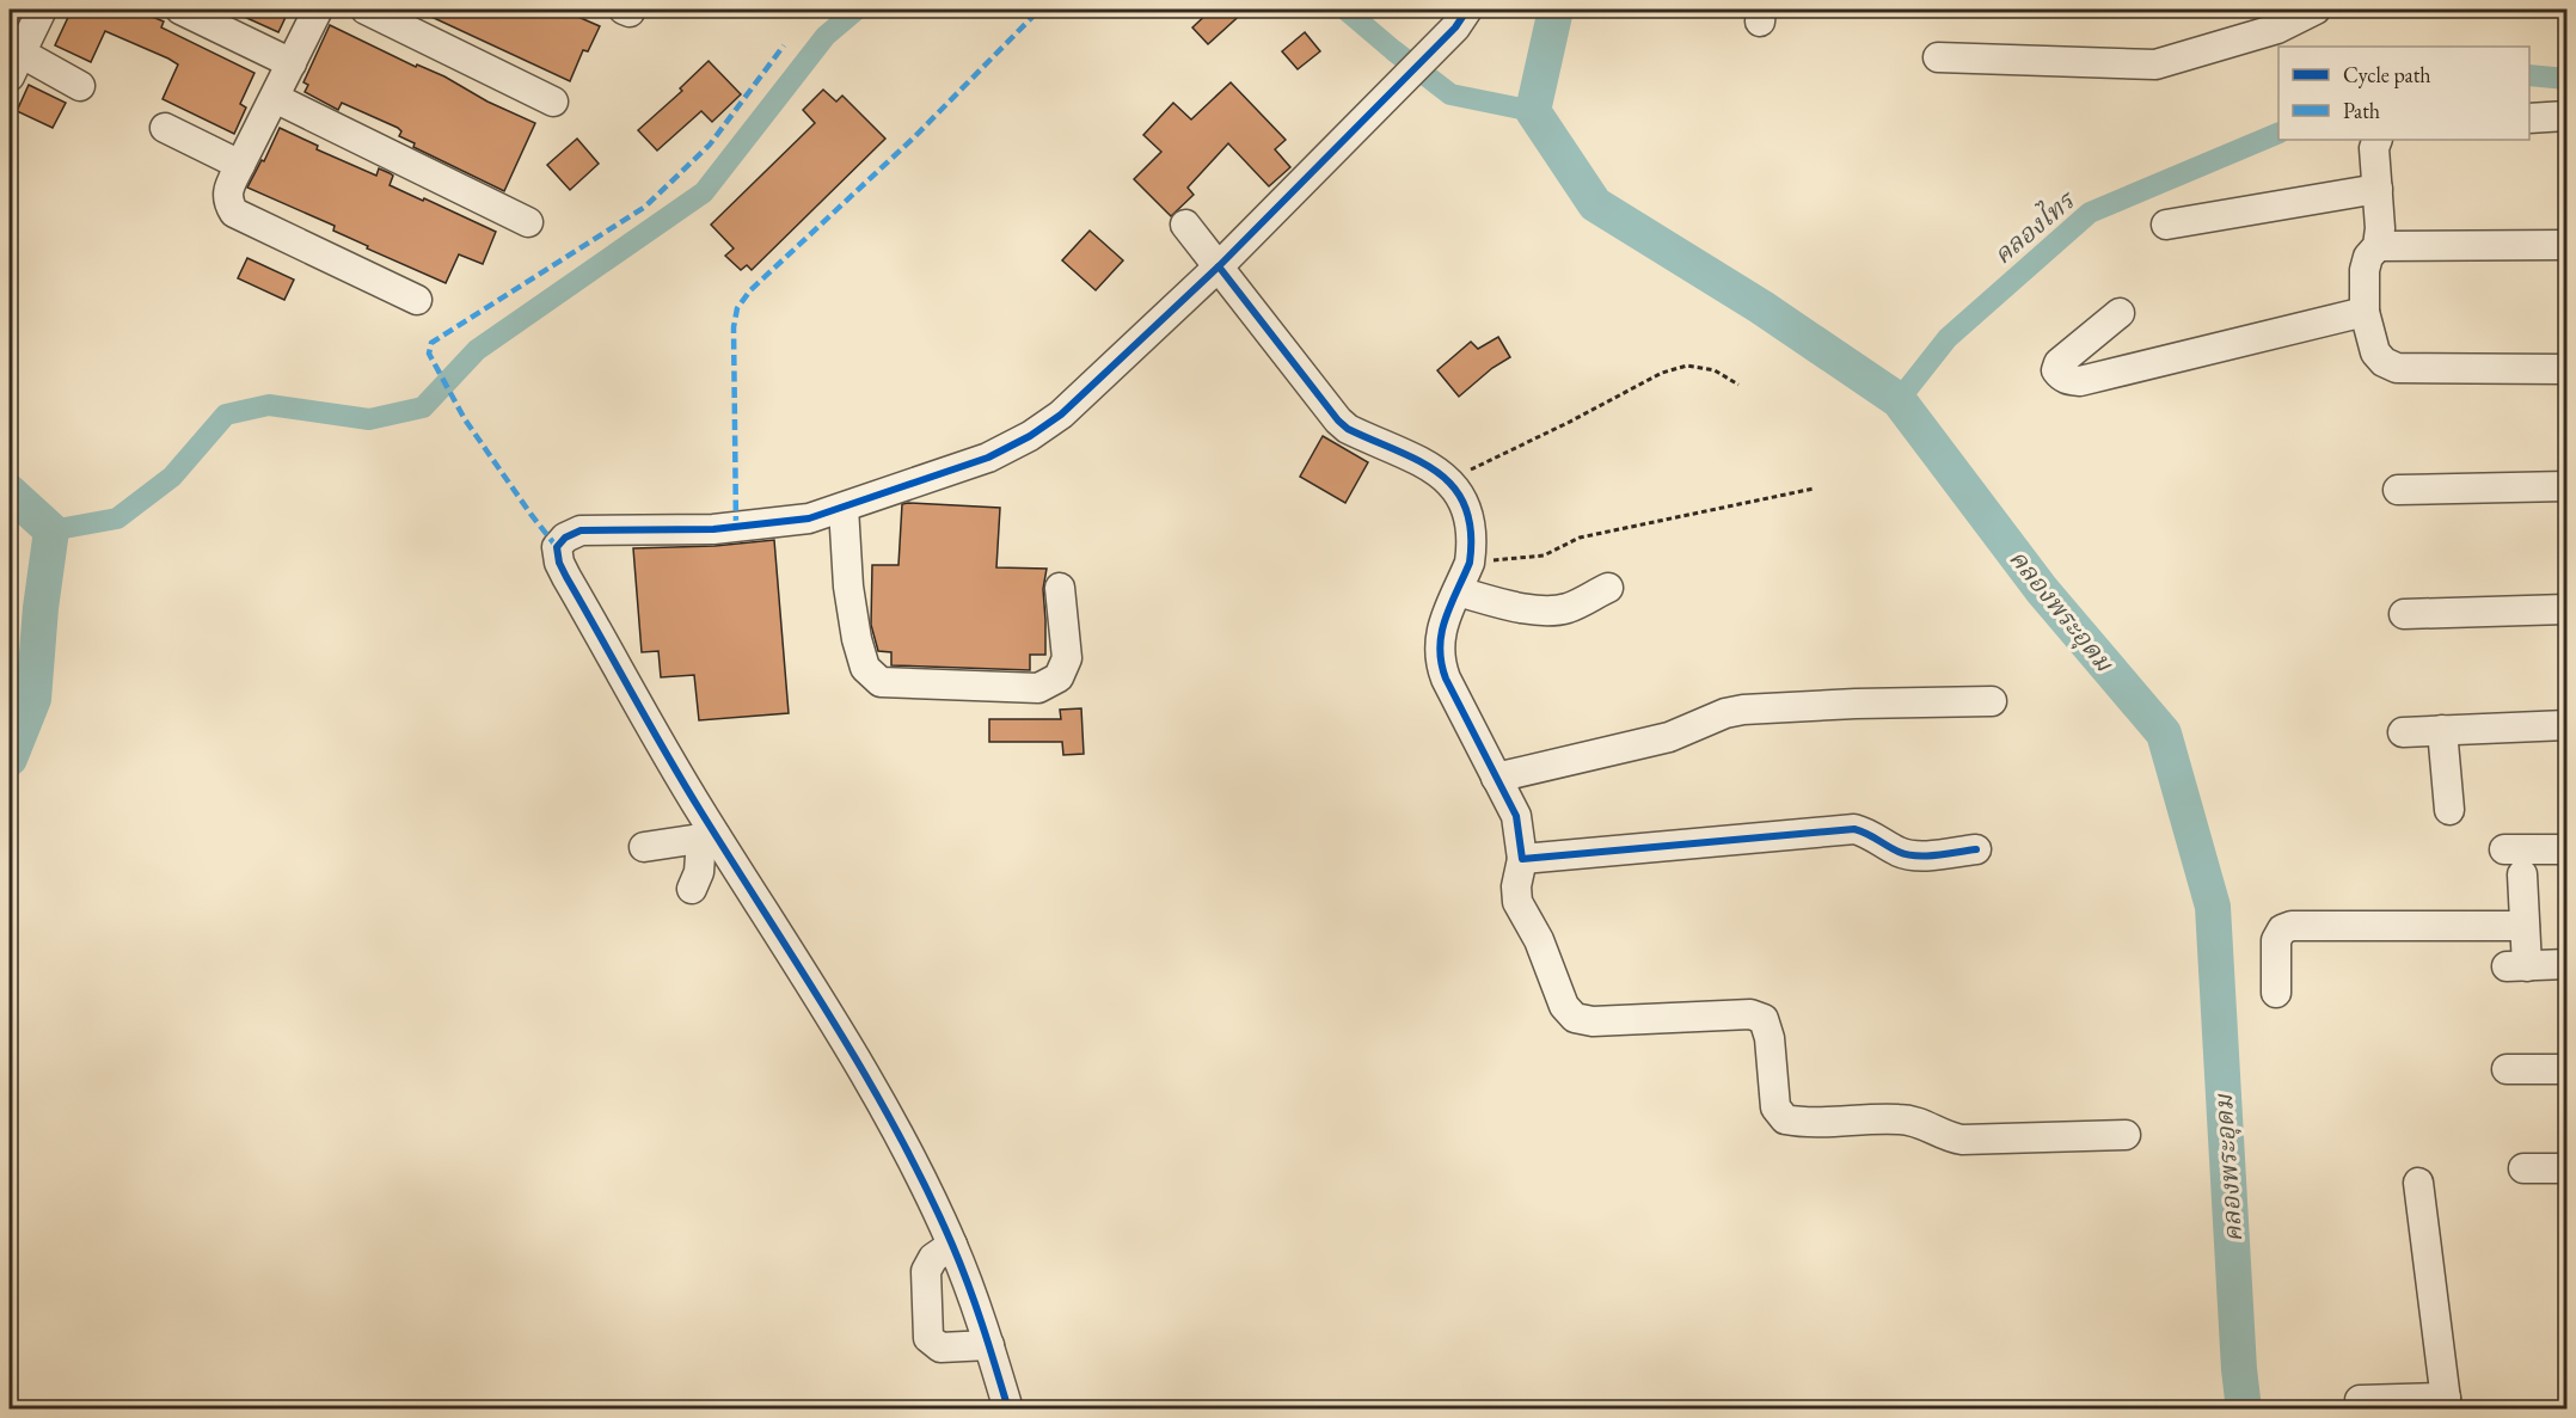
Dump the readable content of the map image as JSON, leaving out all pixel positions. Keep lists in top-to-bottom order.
{
  "water": ["คลองไทร", "คลองพระอุดม"],
  "legend": ["Cycle path", "Path"]
}
